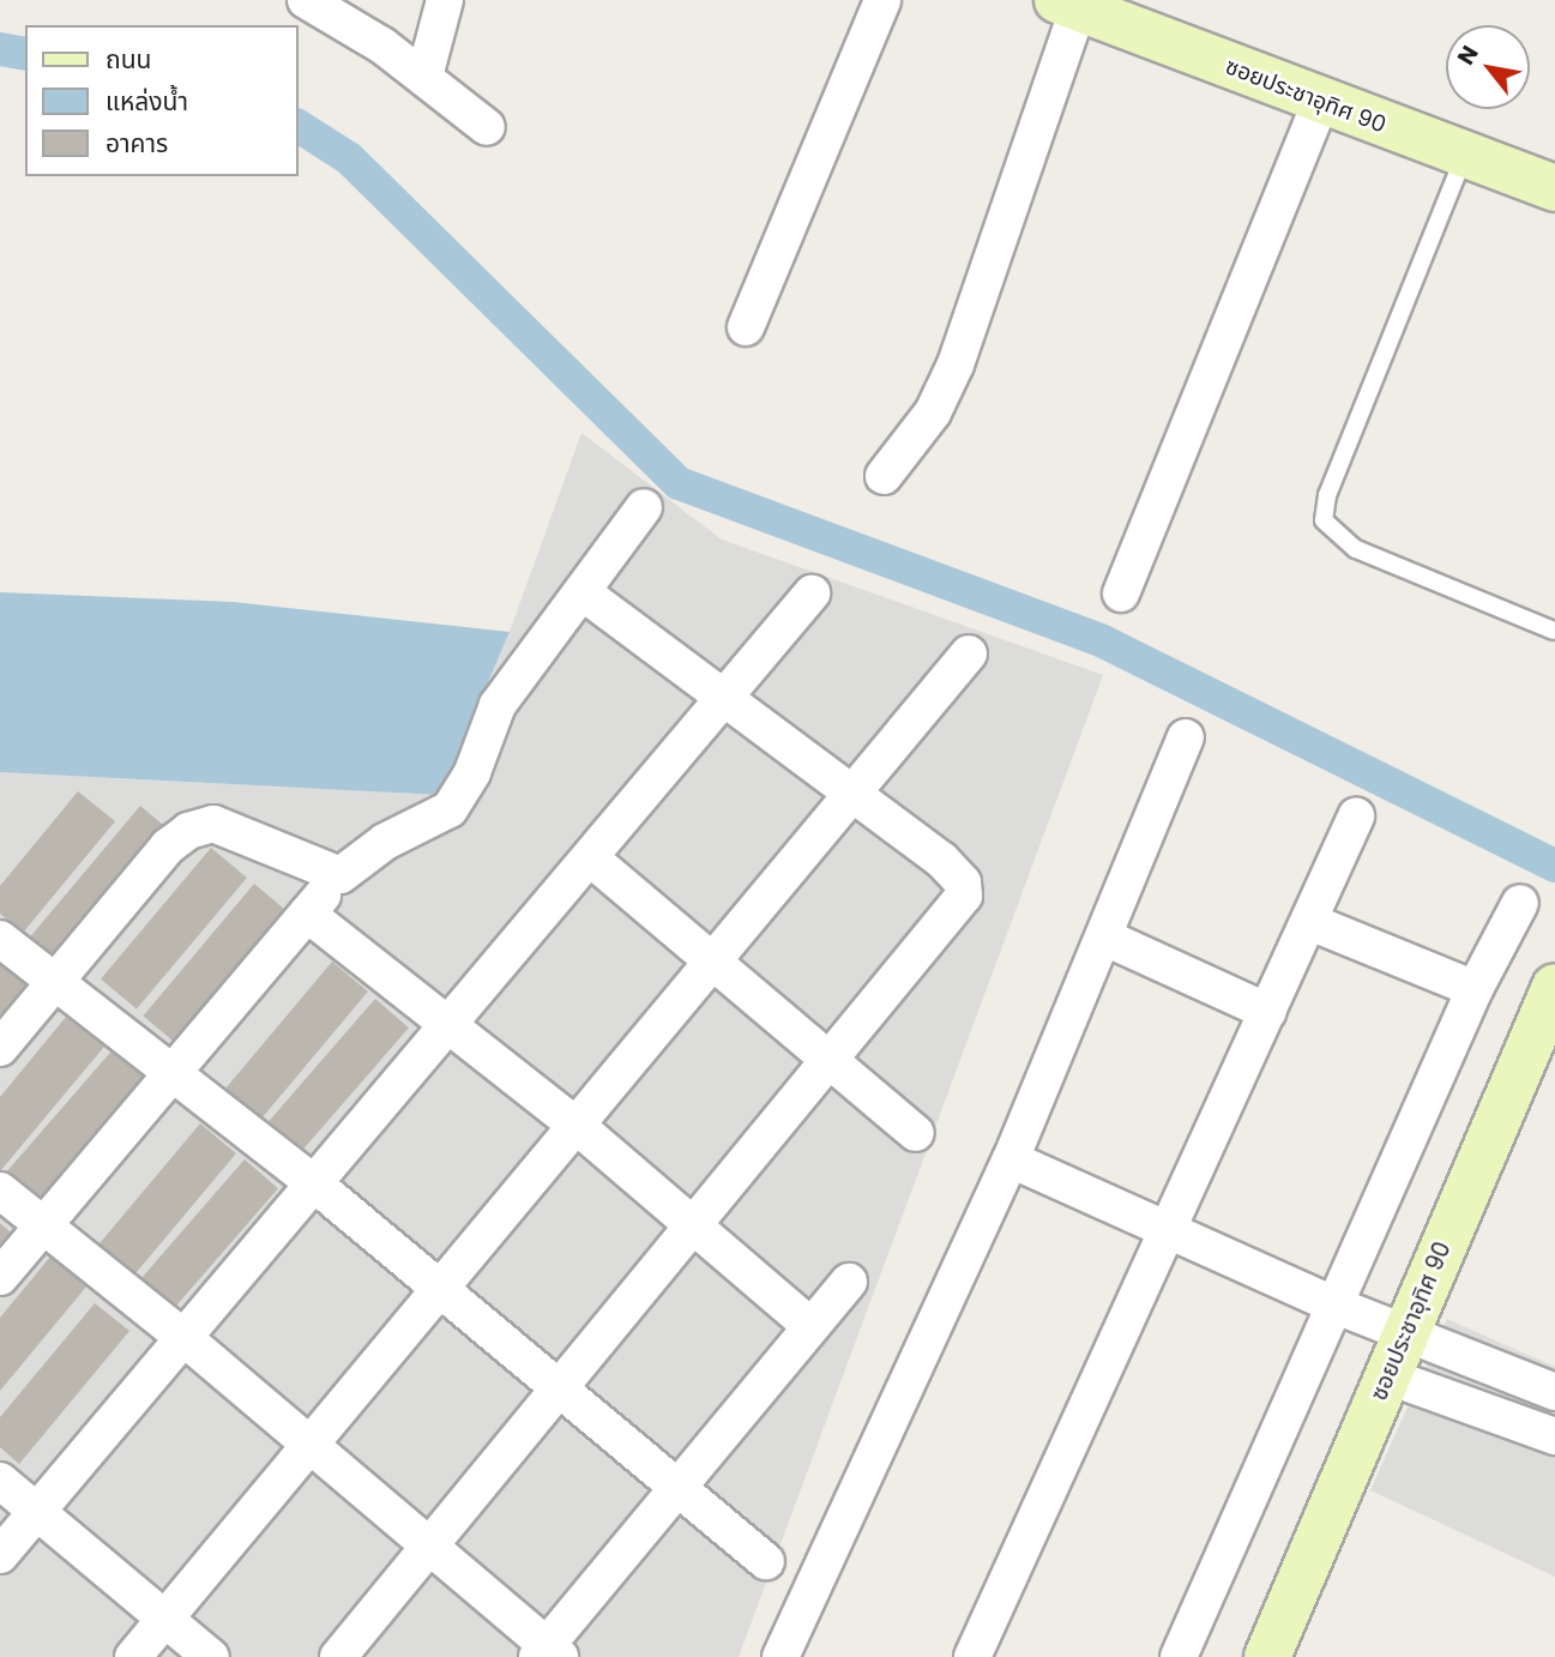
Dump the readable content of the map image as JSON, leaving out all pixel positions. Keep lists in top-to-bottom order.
{
  "streets": {
    "street": ["ซอยประชาอุทิศ 90"]
  },
  "legend": ["ถนน", "แหล่งน้ำ", "อาคาร"],
  "north": "top left"
}
